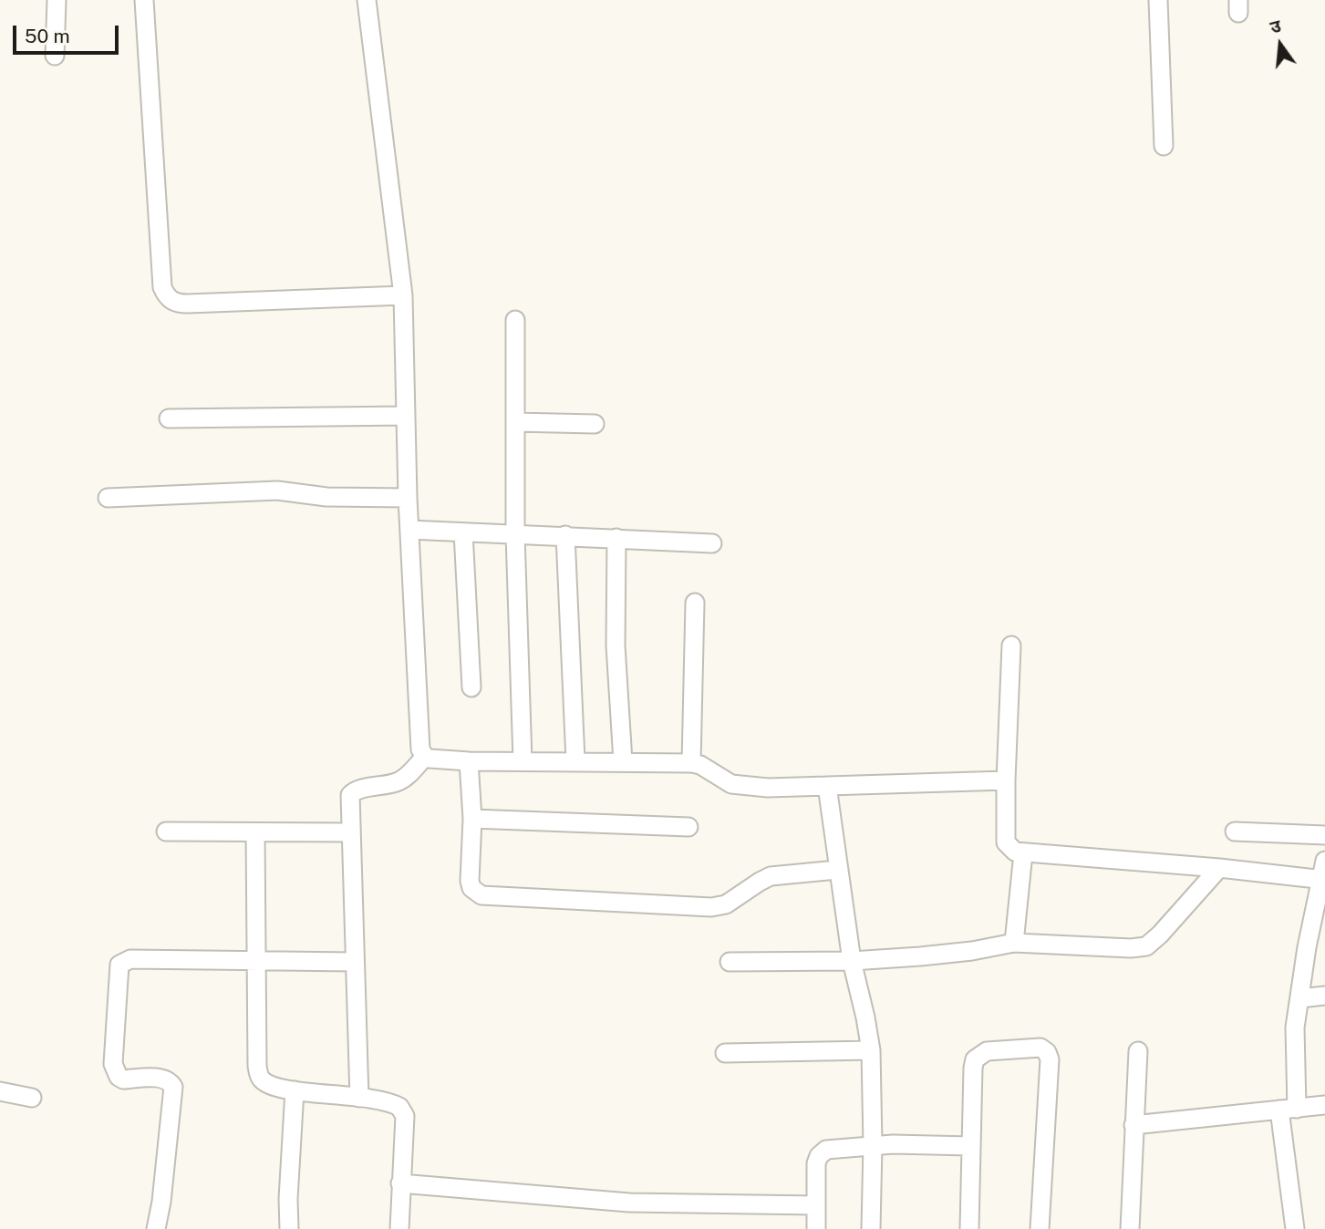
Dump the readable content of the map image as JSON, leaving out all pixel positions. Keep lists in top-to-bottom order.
{
  "scale_bar": "50 m",
  "north": "top"
}
